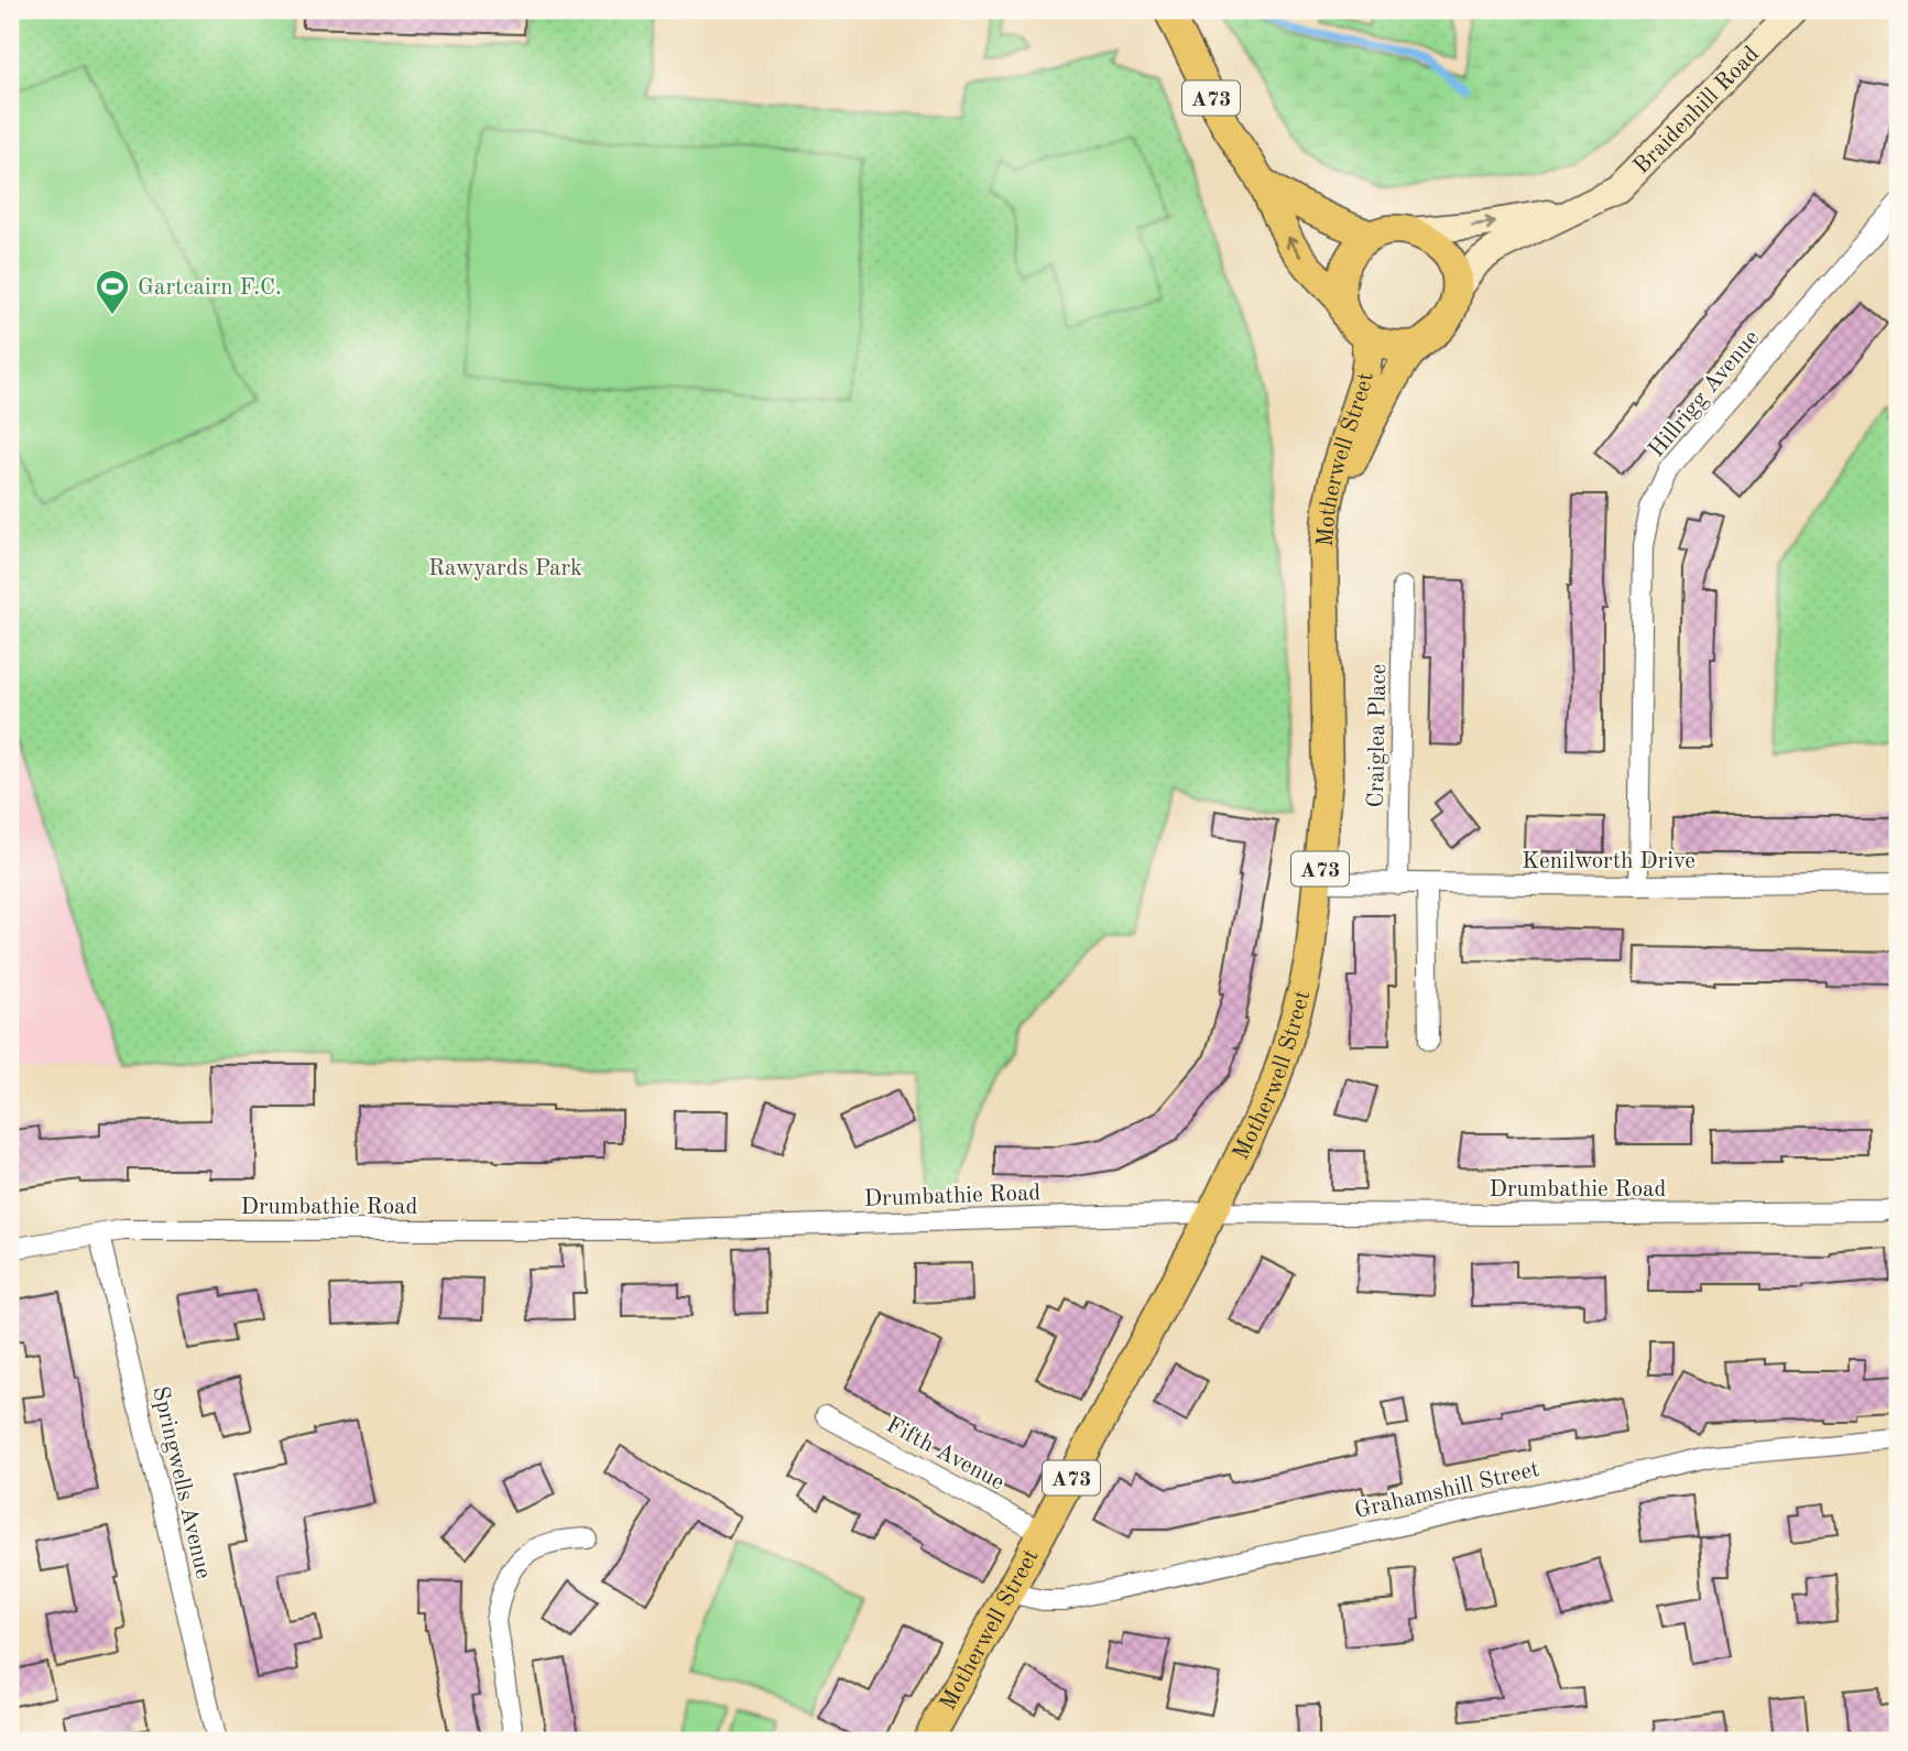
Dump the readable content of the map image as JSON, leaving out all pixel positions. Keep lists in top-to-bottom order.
{
  "streets": {
    "main road": ["A73", "Motherwell Street"],
    "street": [
      "Braidenhill Road",
      "Hillrigg Avenue",
      "Craiglea Place",
      "Kenilworth Drive",
      "Drumbathie Road",
      "Fifth Avenue",
      "Springwells Avenue",
      "Grahamshill Street"
    ]
  },
  "crossings": [
    ["A73", "Braidenhill Road"],
    ["A73", "Motherwell Street"],
    ["Braidenhill Road", "Motherwell Street"],
    ["Hillrigg Avenue", "Kenilworth Drive"],
    ["Motherwell Street", "Kenilworth Drive"],
    ["Motherwell Street", "Drumbathie Road"],
    ["Motherwell Street", "Fifth Avenue"],
    ["Motherwell Street", "Grahamshill Street"],
    ["Craiglea Place", "Kenilworth Drive"],
    ["Drumbathie Road", "Springwells Avenue"]
  ],
  "parks": ["Rawyards Park"],
  "places": {
    "sports": ["Gartcairn F.C."]
  }
}
